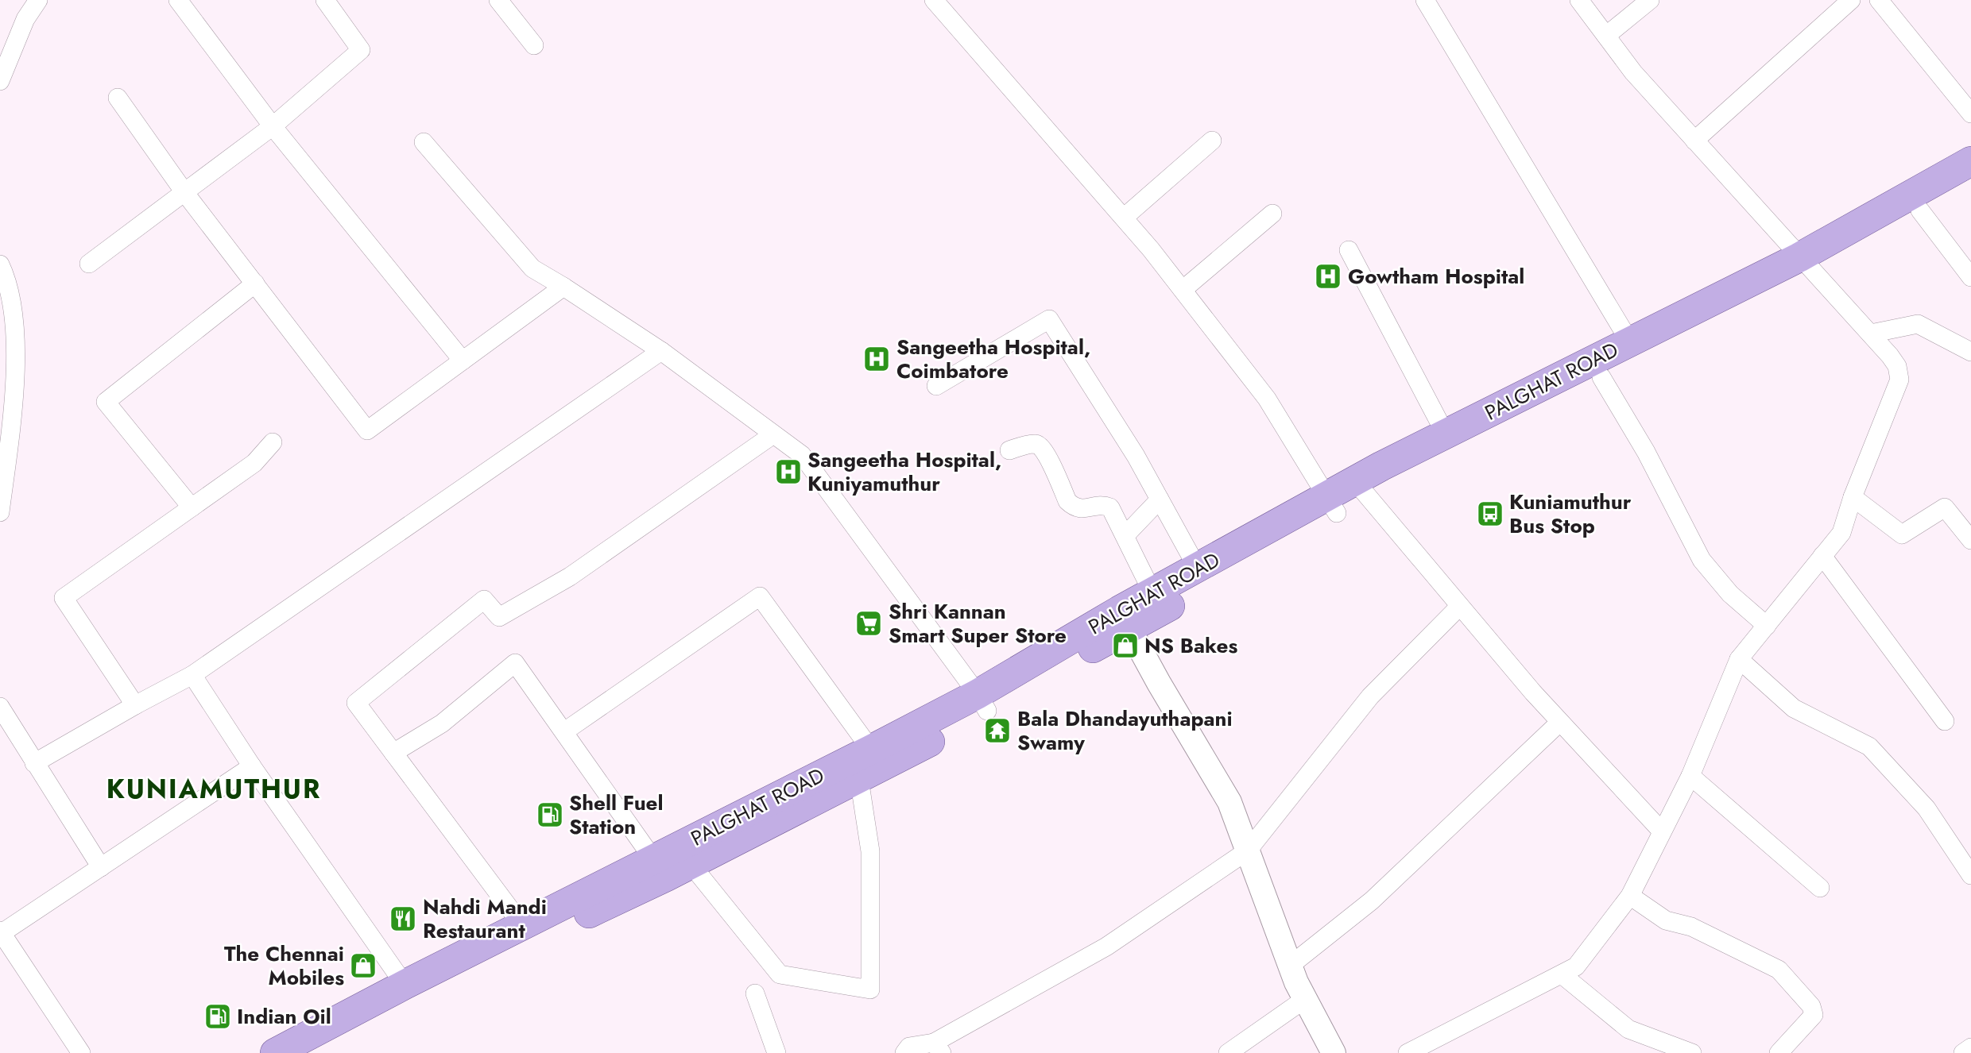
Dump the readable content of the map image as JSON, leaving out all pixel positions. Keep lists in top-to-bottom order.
{
  "streets": {
    "main road": ["PALGHAT ROAD"]
  },
  "districts": ["KUNIAMUTHUR"],
  "places": {
    "hospital": ["Gowtham Hospital", "Sangeetha Hospital, Coimbatore", "Sangeetha Hospital, Kuniyamuthur"],
    "bus stop": ["Kuniamuthur Bus Stop"],
    "supermarket": ["Shri Kannan Smart Super Store"],
    "shop": ["NS Bakes", "The Chennai Mobiles"],
    "temple": ["Bala Dhandayuthapani Swamy"],
    "fuel station": ["Shell Fuel Station", "Indian Oil"],
    "restaurant": ["Nahdi Mandi Restaurant"]
  }
}
